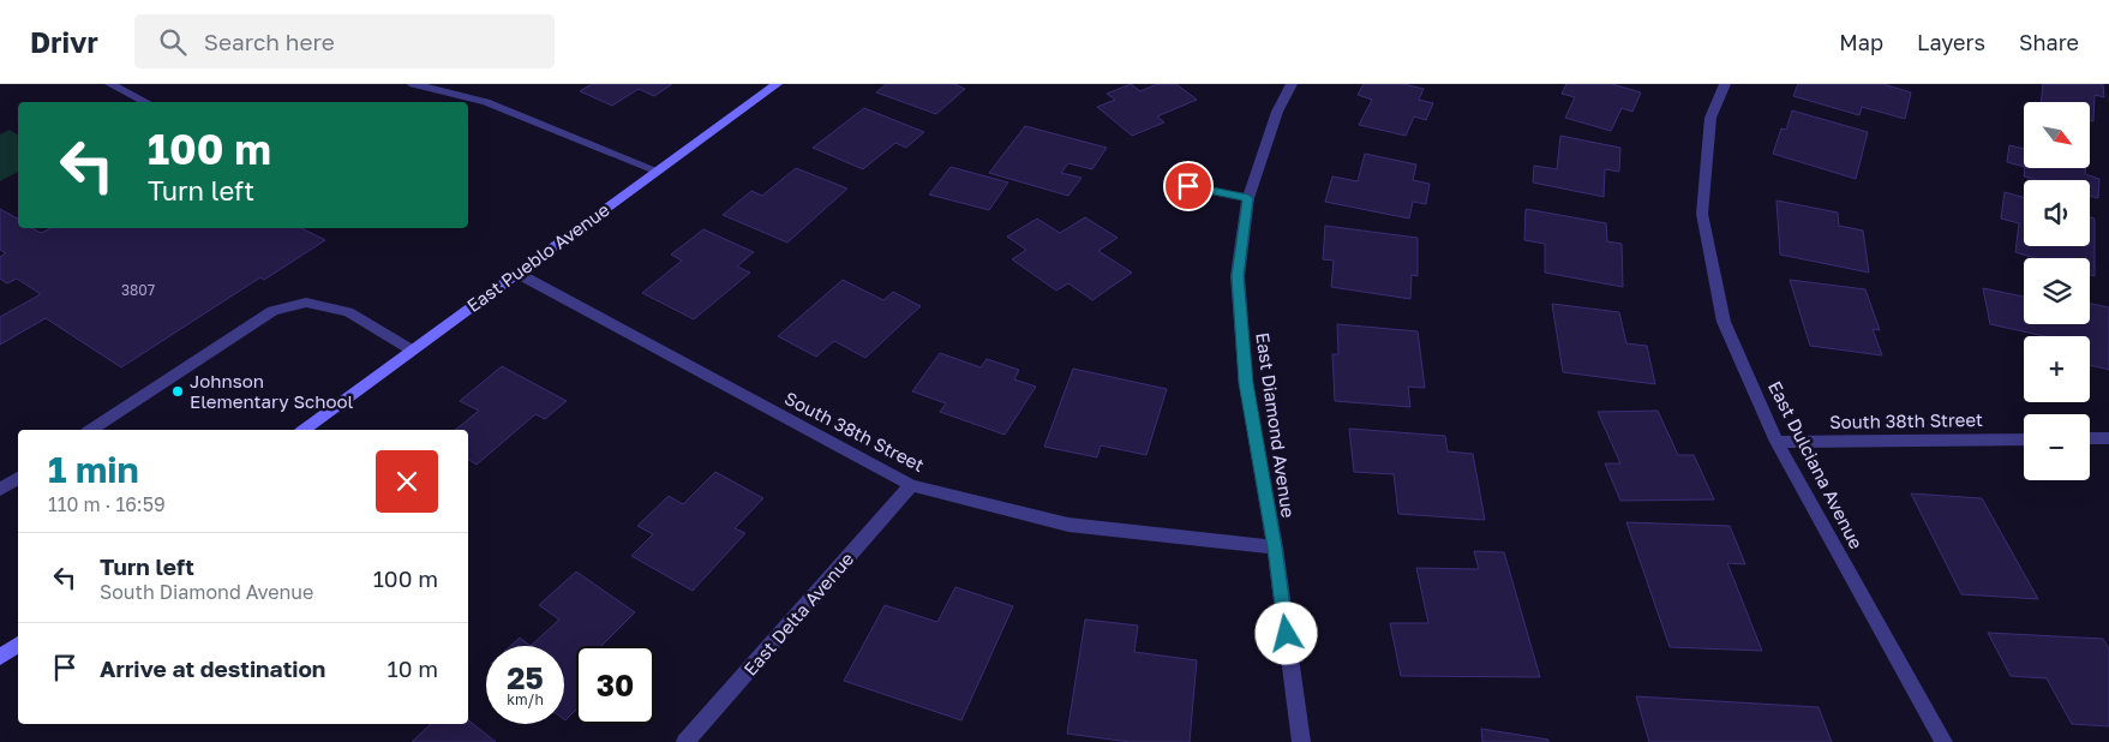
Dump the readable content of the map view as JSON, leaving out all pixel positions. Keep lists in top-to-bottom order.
{
  "streets": {
    "street": [
      "East Pueblo Avenue",
      "South 38th Street",
      "East Diamond Avenue",
      "East Dulciana Avenue",
      "East Delta Avenue"
    ]
  },
  "crossings": [
    ["East Pueblo Avenue", "South 38th Street"],
    ["South 38th Street", "East Diamond Avenue"],
    ["South 38th Street", "East Dulciana Avenue"],
    ["South 38th Street", "East Delta Avenue"]
  ],
  "places": ["Johnson Elementary School"],
  "house_numbers": ["3807"],
  "north": "bottom right",
  "page": {
    "header": "Drivr",
    "search": "Search here",
    "nav": ["Map", "Layers", "Share"],
    "map_buttons": ["+", "−"],
    "turn": ["100 m", "Turn left"],
    "heading": ["1 min", "110 m · 16:59"],
    "list": [
      {
        "name": "Turn left",
        "note": "South Diamond Avenue",
        "value": "100 m"
      },
      {
        "name": "Arrive at destination",
        "value": "10 m"
      }
    ],
    "speed": "25 km/h",
    "limit": "30"
  }
}
